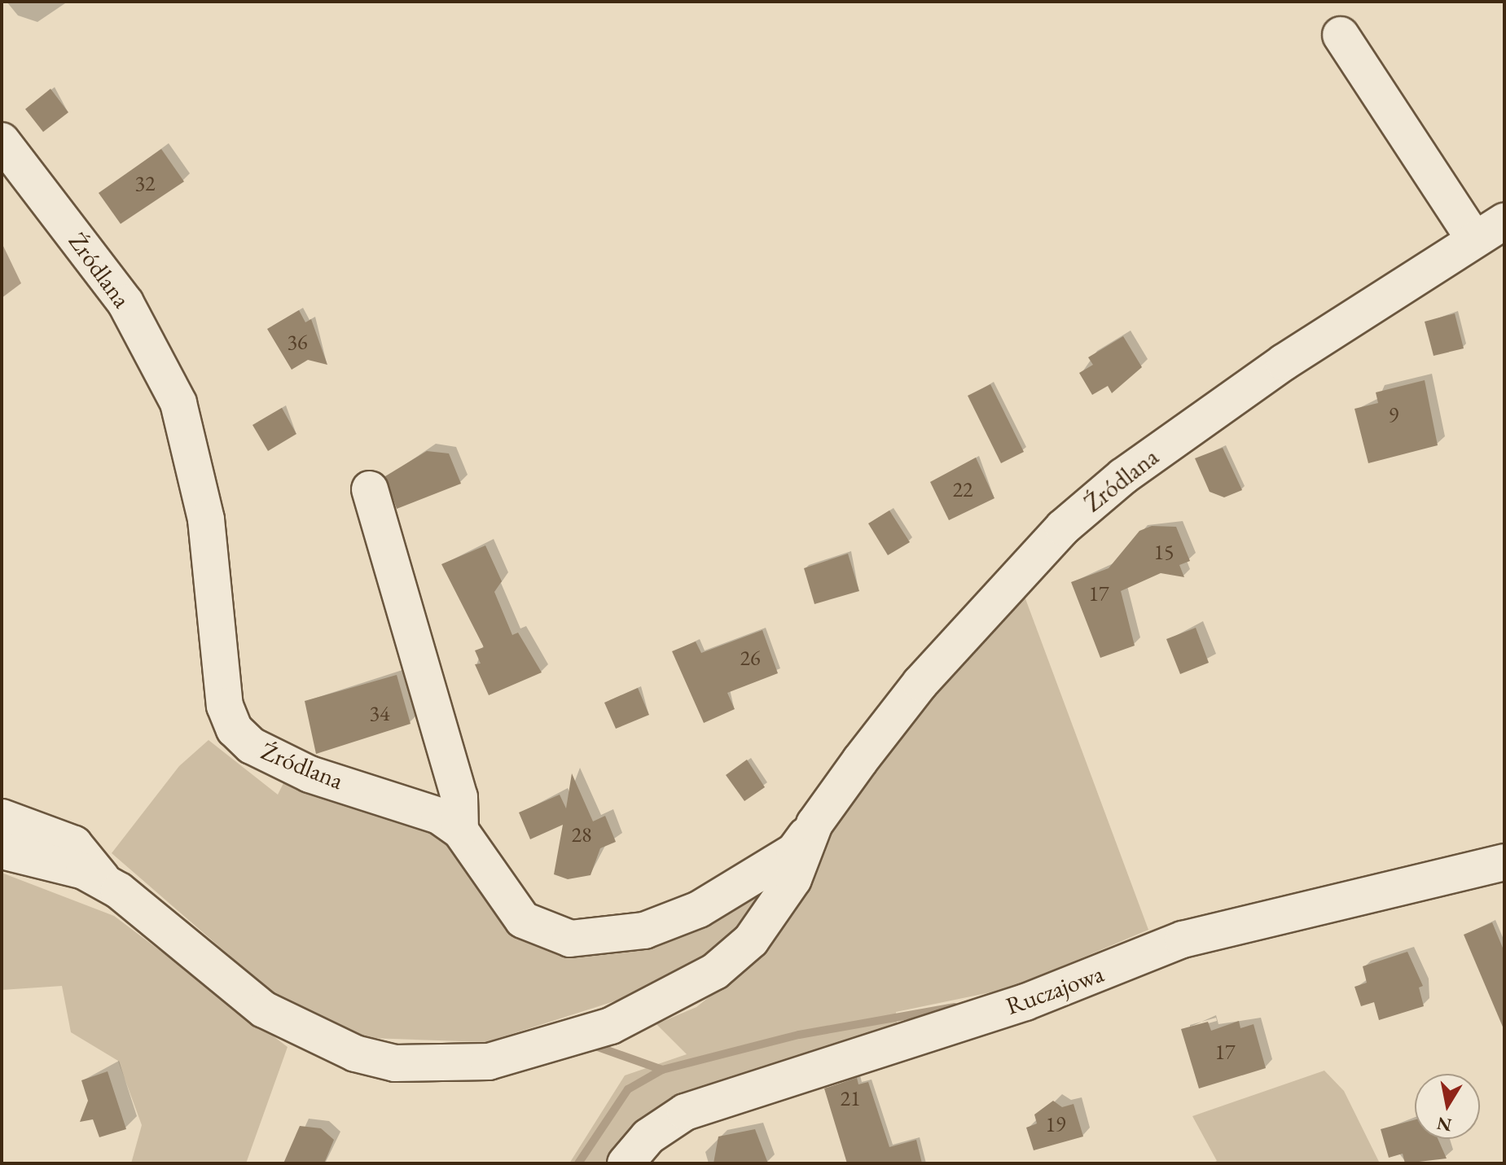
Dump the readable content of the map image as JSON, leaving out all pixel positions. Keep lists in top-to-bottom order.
{
  "streets": {
    "street": ["Źródlana", "Ruczajowa"]
  },
  "house_numbers": [
    "32",
    "36",
    "9",
    "22",
    "15",
    "17",
    "26",
    "34",
    "28",
    "17",
    "21",
    "19"
  ],
  "north": "bottom"
}
